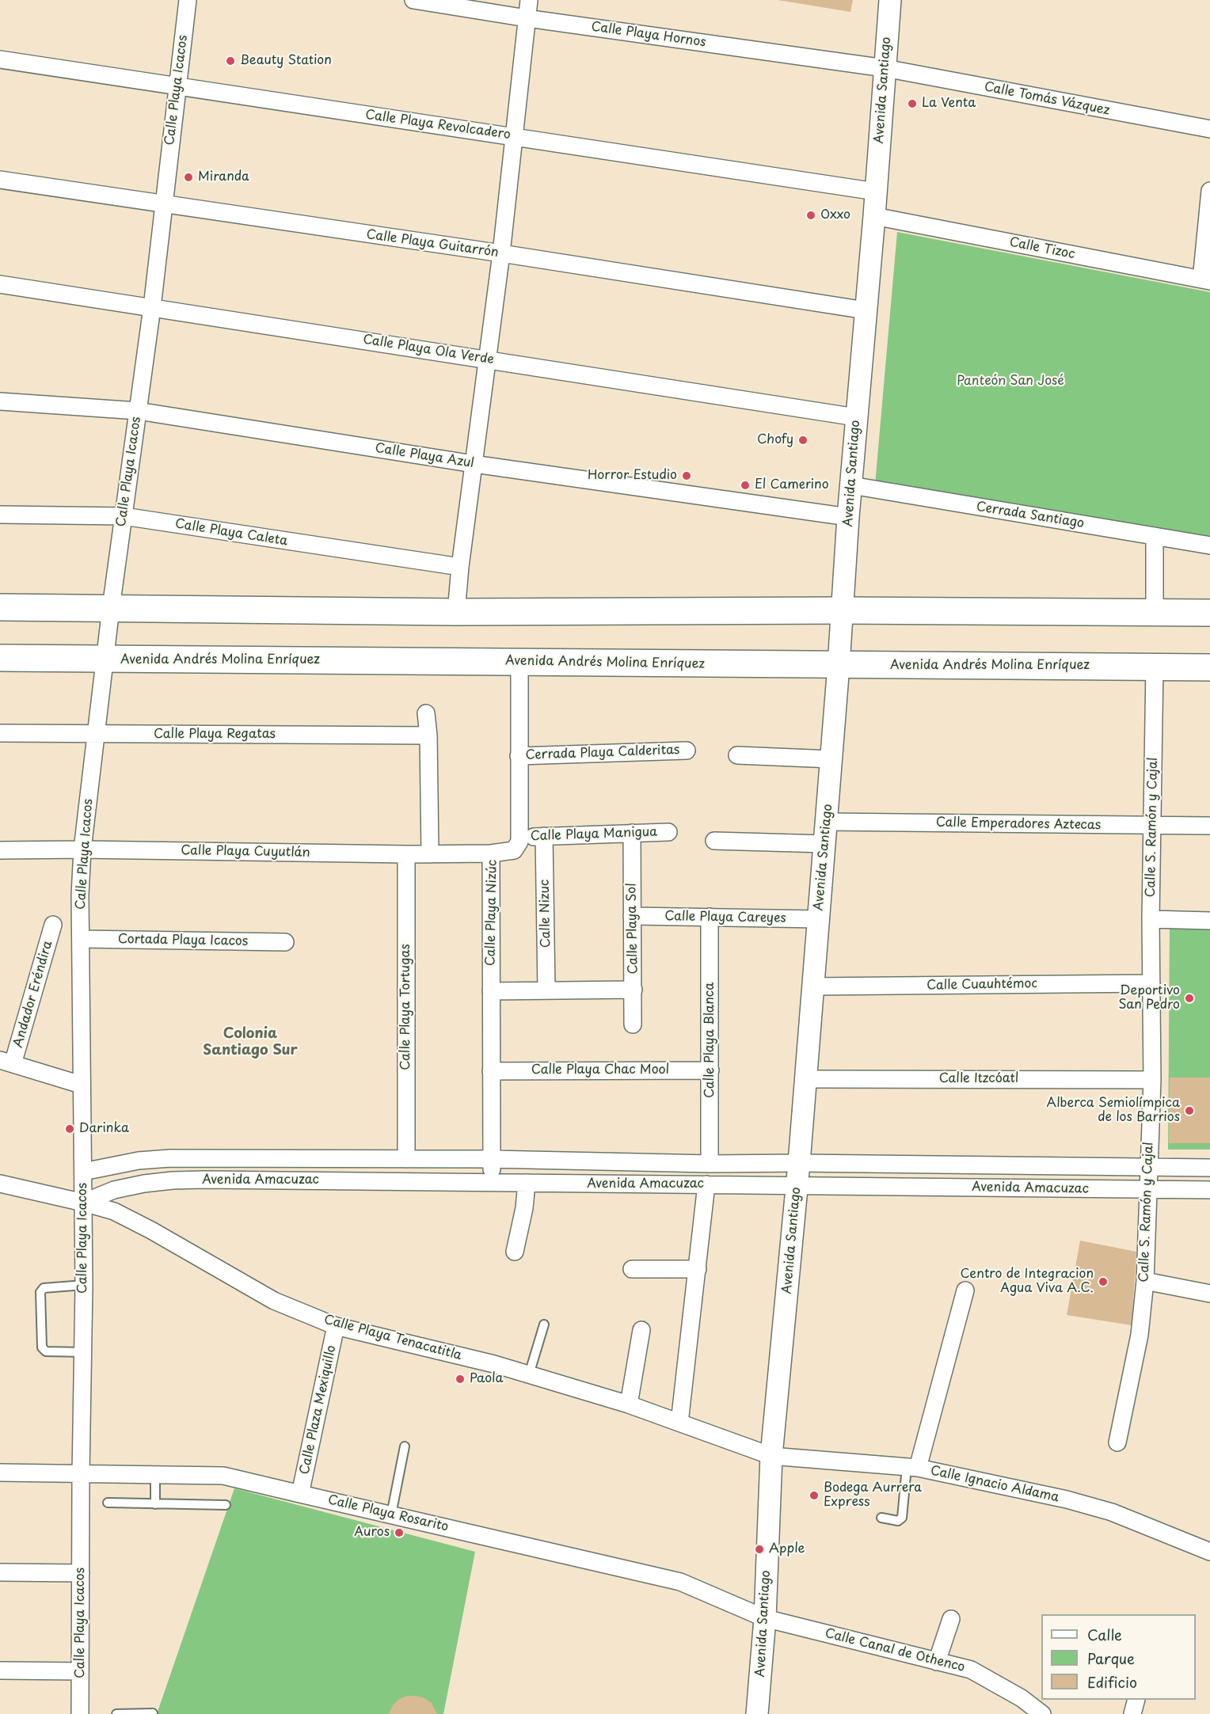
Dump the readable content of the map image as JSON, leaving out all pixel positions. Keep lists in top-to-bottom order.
{
  "streets": {
    "main road": ["Avenida Andrés Molina Enríquez"],
    "street": [
      "Calle Playa Hornos",
      "Calle Playa Icacos",
      "Avenida Santiago",
      "Calle Tomás Vázquez",
      "Calle Playa Revolcadero",
      "Calle Playa Guitarrón",
      "Calle Tizoc",
      "Calle Playa Ola Verde",
      "Calle Playa Azul",
      "Cerrada Santiago",
      "Calle Playa Caleta",
      "Calle Playa Regatas",
      "Cerrada Playa Calderitas",
      "Calle Emperadores Aztecas",
      "Calle S. Ramón y Cajal",
      "Calle Playa Manigua",
      "Calle Playa Cuyutlán",
      "Calle Playa Nizúc",
      "Calle Nizuc",
      "Calle Playa Careyes",
      "Calle Playa Sol",
      "Cortada Playa Icacos",
      "Calle Cuauhtémoc",
      "Andador Eréndira",
      "Calle Playa Tortugas",
      "Calle Playa Blanca",
      "Calle Playa Chac Mool",
      "Calle Itzcóatl",
      "Avenida Amacuzac",
      "Calle Playa Tenacatitla",
      "Calle Plaza Mexiquillo",
      "Calle Ignacio Aldama",
      "Calle Playa Rosarito",
      "Calle Canal de Othenco"
    ]
  },
  "crossings": [
    ["Calle Playa Hornos", "Avenida Santiago"],
    ["Calle Playa Hornos", "Calle Tomás Vázquez"],
    ["Calle Playa Icacos", "Calle Playa Revolcadero"],
    ["Calle Playa Icacos", "Calle Playa Guitarrón"],
    ["Calle Playa Icacos", "Calle Playa Ola Verde"],
    ["Calle Playa Icacos", "Calle Playa Azul"],
    ["Calle Playa Icacos", "Calle Playa Caleta"],
    ["Calle Playa Icacos", "Avenida Andrés Molina Enríquez"],
    ["Calle Playa Icacos", "Calle Playa Regatas"],
    ["Calle Playa Icacos", "Calle Playa Cuyutlán"],
    ["Calle Playa Icacos", "Cortada Playa Icacos"],
    ["Calle Playa Icacos", "Avenida Amacuzac"],
    ["Calle Playa Icacos", "Calle Playa Tenacatitla"],
    ["Calle Playa Icacos", "Calle Playa Rosarito"],
    ["Avenida Santiago", "Calle Tomás Vázquez"],
    ["Avenida Santiago", "Calle Playa Revolcadero"],
    ["Avenida Santiago", "Calle Playa Guitarrón"],
    ["Avenida Santiago", "Calle Tizoc"],
    ["Avenida Santiago", "Calle Playa Ola Verde"],
    ["Avenida Santiago", "Calle Playa Azul"],
    ["Avenida Santiago", "Cerrada Santiago"],
    ["Avenida Santiago", "Avenida Andrés Molina Enríquez"],
    ["Avenida Santiago", "Calle Emperadores Aztecas"],
    ["Avenida Santiago", "Calle Playa Careyes"],
    ["Avenida Santiago", "Calle Cuauhtémoc"],
    ["Avenida Santiago", "Calle Itzcóatl"],
    ["Avenida Santiago", "Avenida Amacuzac"],
    ["Avenida Santiago", "Calle Playa Tenacatitla"],
    ["Avenida Santiago", "Calle Ignacio Aldama"],
    ["Avenida Santiago", "Calle Playa Rosarito"],
    ["Avenida Santiago", "Calle Canal de Othenco"],
    ["Avenida Andrés Molina Enríquez", "Calle S. Ramón y Cajal"],
    ["Calle Emperadores Aztecas", "Calle S. Ramón y Cajal"],
    ["Calle S. Ramón y Cajal", "Calle Cuauhtémoc"],
    ["Calle S. Ramón y Cajal", "Calle Itzcóatl"],
    ["Calle S. Ramón y Cajal", "Avenida Amacuzac"],
    ["Calle Playa Manigua", "Calle Playa Nizúc"],
    ["Calle Playa Manigua", "Calle Nizuc"],
    ["Calle Playa Manigua", "Calle Playa Sol"],
    ["Calle Playa Cuyutlán", "Calle Playa Nizúc"],
    ["Calle Playa Cuyutlán", "Calle Playa Tortugas"],
    ["Calle Playa Nizúc", "Calle Playa Chac Mool"],
    ["Calle Playa Nizúc", "Avenida Amacuzac"],
    ["Calle Playa Careyes", "Calle Playa Sol"],
    ["Calle Playa Careyes", "Calle Playa Blanca"],
    ["Calle Playa Tortugas", "Avenida Amacuzac"],
    ["Calle Playa Blanca", "Calle Playa Chac Mool"],
    ["Calle Playa Blanca", "Avenida Amacuzac"],
    ["Avenida Amacuzac", "Calle Playa Tenacatitla"],
    ["Calle Playa Tenacatitla", "Calle Plaza Mexiquillo"],
    ["Calle Playa Tenacatitla", "Calle Ignacio Aldama"],
    ["Calle Plaza Mexiquillo", "Calle Playa Rosarito"],
    ["Calle Playa Rosarito", "Calle Canal de Othenco"]
  ],
  "districts": ["Colonia Santiago Sur"],
  "parks": ["Panteón San José"],
  "places": [
    "Beauty Station",
    "La Venta",
    "Miranda",
    "Oxxo",
    "Chofy",
    "Horror Estudio",
    "El Camerino",
    "Deportivo San Pedro",
    "Alberca Semiolímpica de los Barrios",
    "Darinka",
    "Centro de Integracion Agua Viva A.C.",
    "Paola",
    "Bodega Aurrera Express",
    "Auros",
    "Apple"
  ],
  "legend": ["Calle", "Parque", "Edificio"]
}
